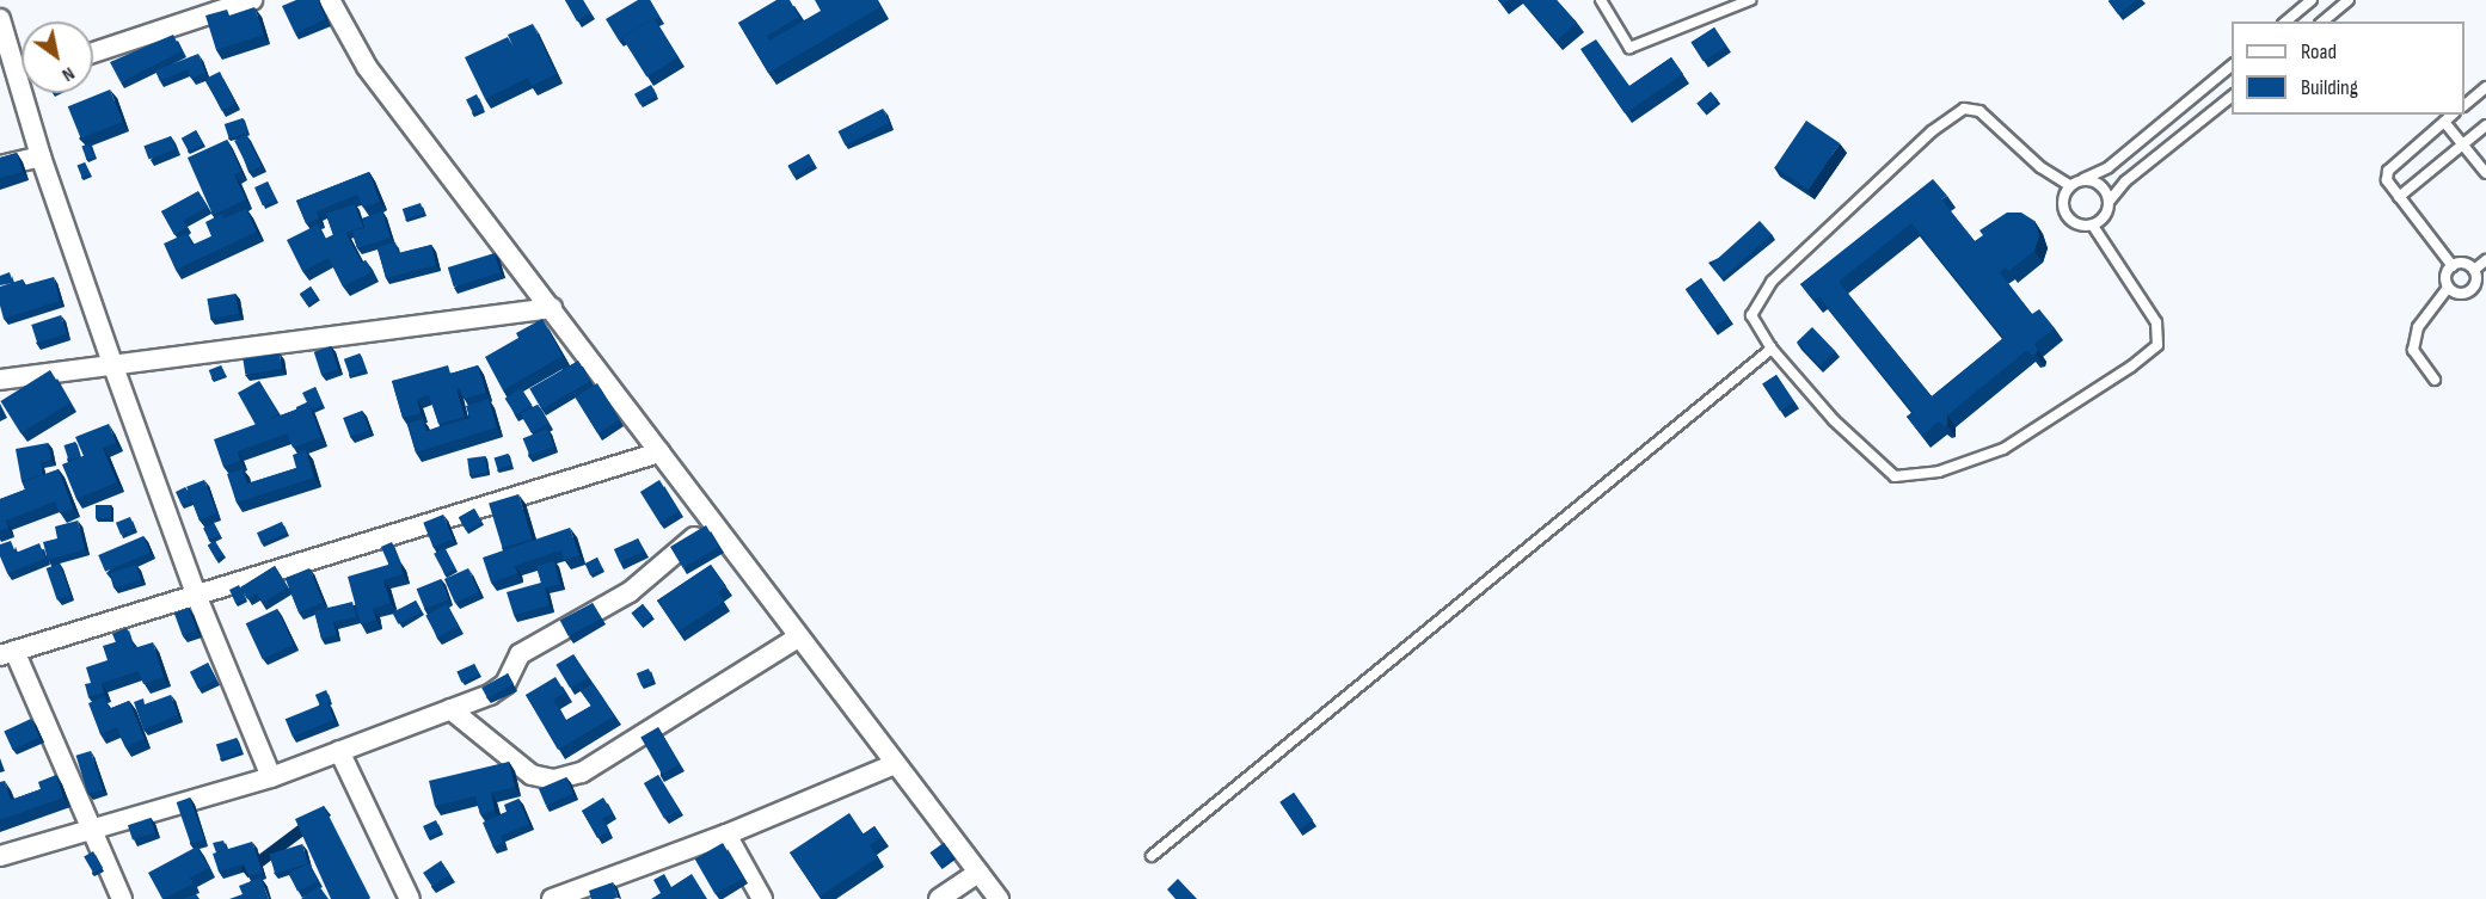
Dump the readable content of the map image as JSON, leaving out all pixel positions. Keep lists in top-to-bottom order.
{
  "legend": ["Road", "Building"],
  "north": "bottom right"
}
